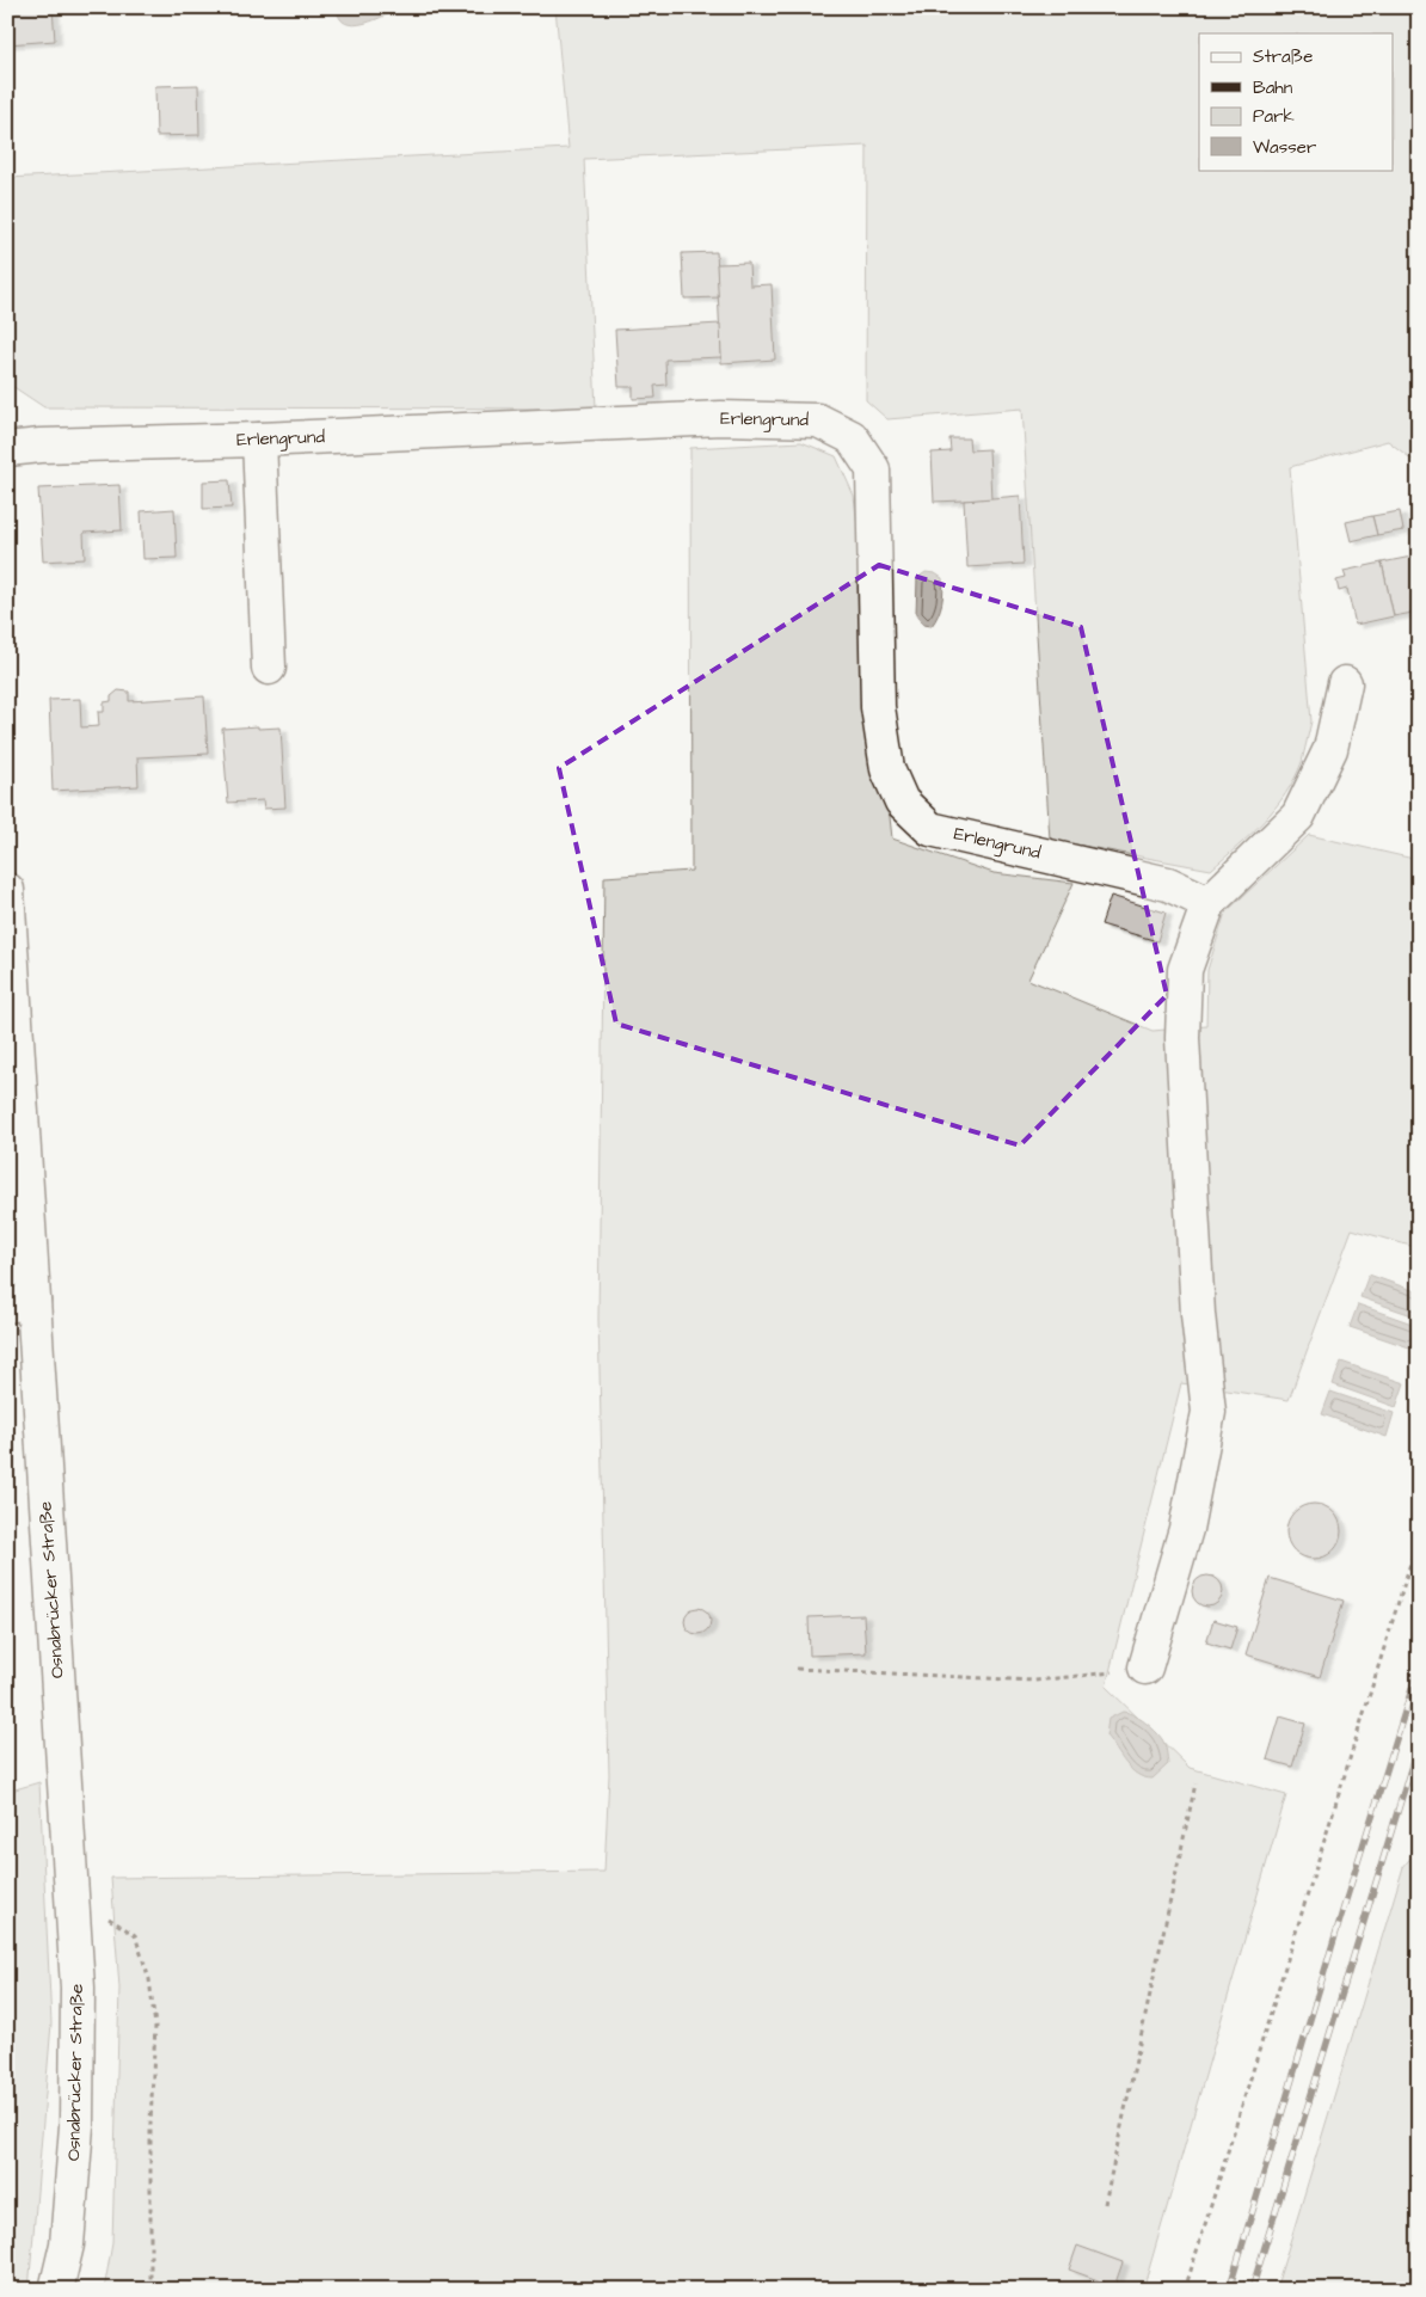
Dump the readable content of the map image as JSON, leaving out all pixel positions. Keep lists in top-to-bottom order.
{
  "streets": {
    "street": ["Erlengrund", "Osnabrücker Straße"]
  },
  "legend": [
    "Straße",
    "Bahn",
    "Park",
    "Wasser"
  ]
}
